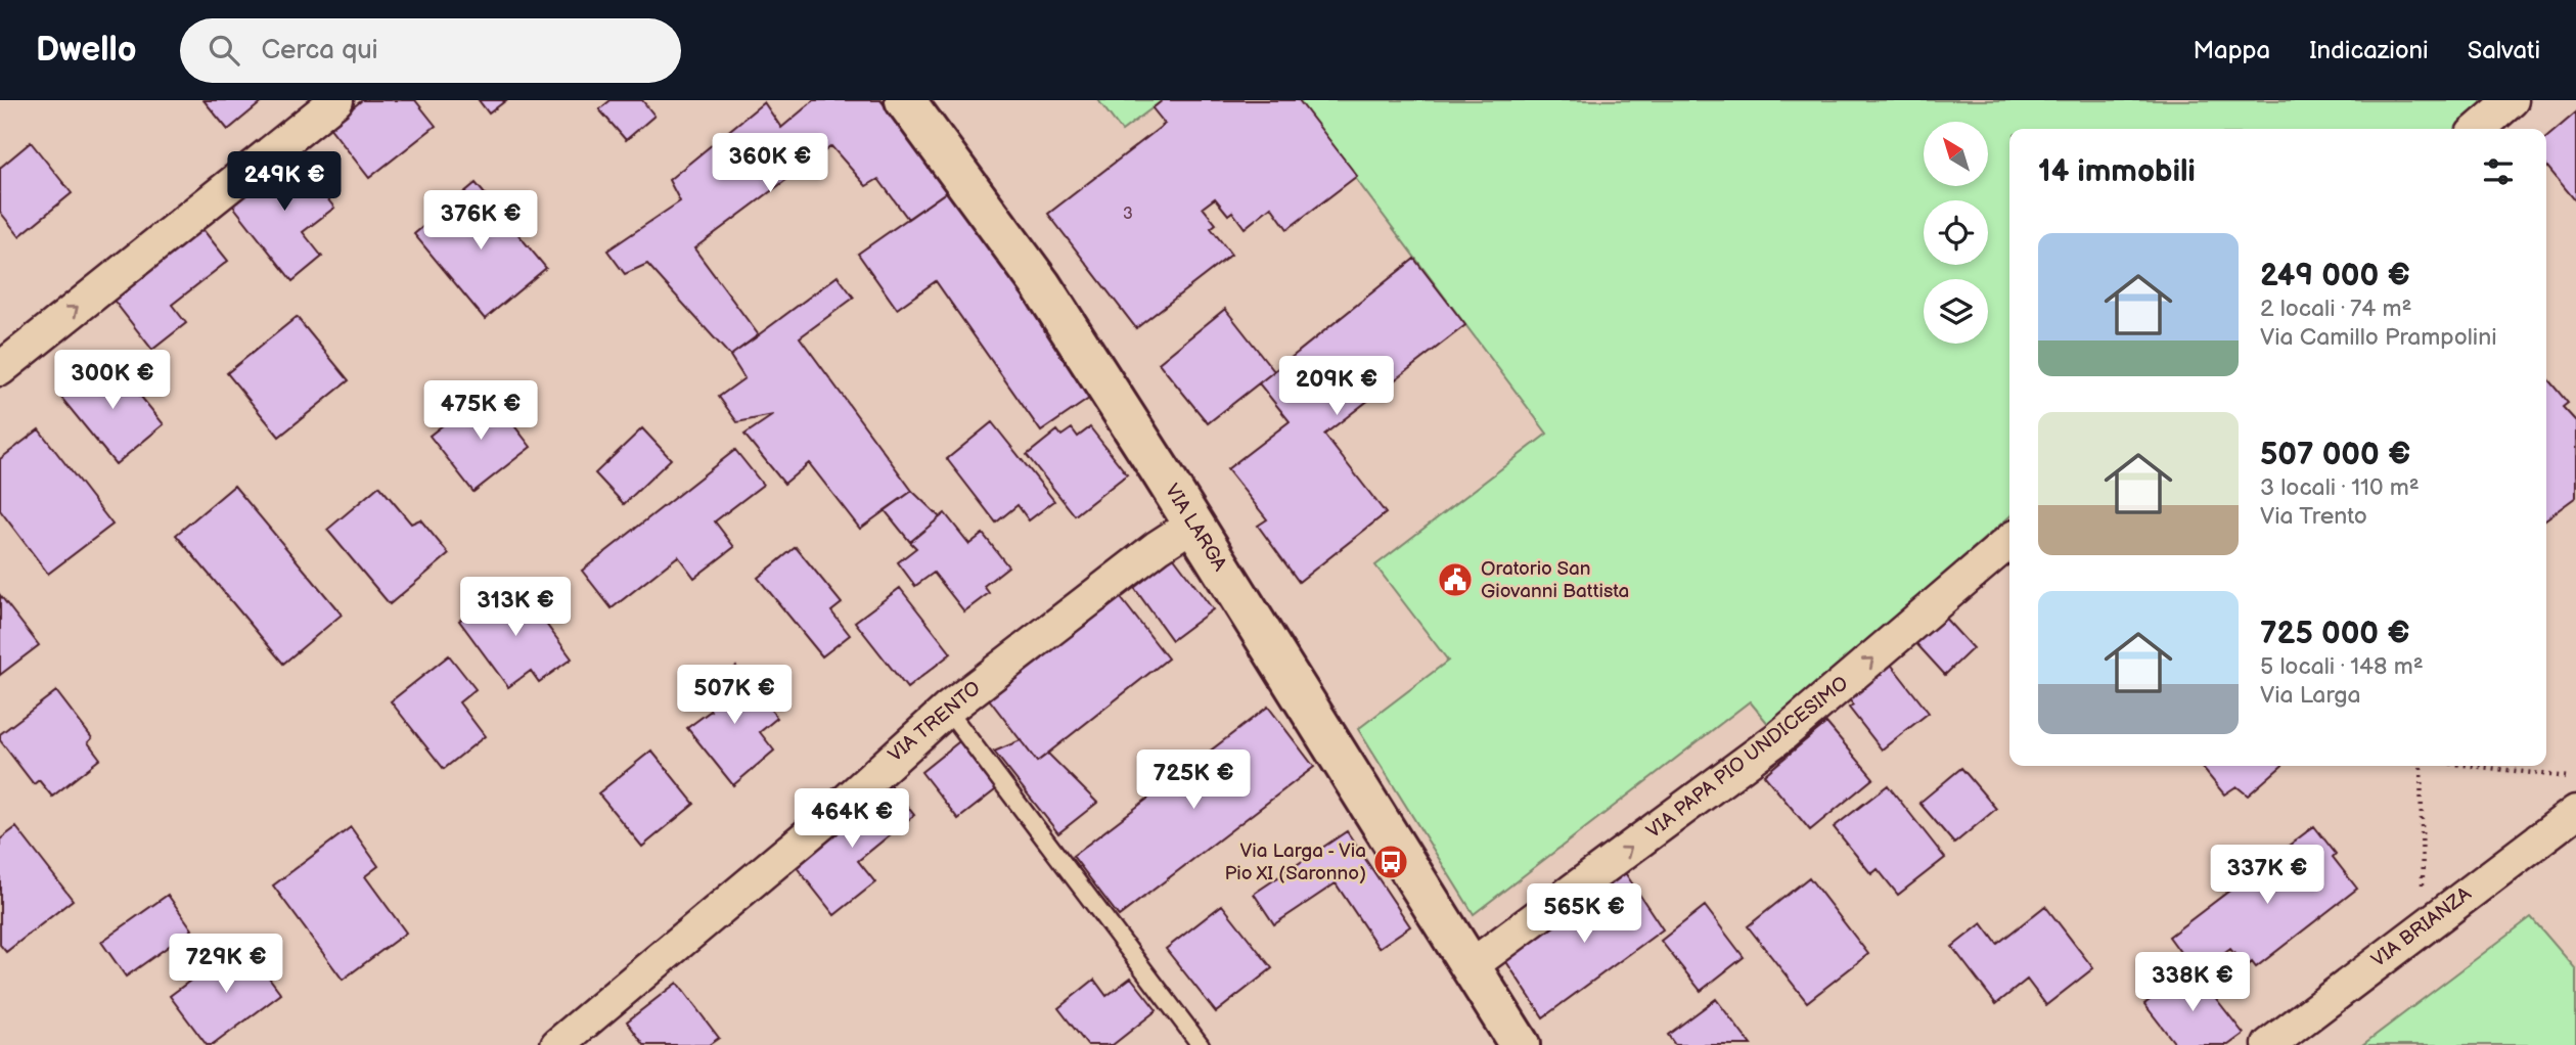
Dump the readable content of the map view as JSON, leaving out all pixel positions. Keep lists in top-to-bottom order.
{
  "streets": {
    "street": [
      "VIA LARGA",
      "VIA TRENTO",
      "VIA PAPA PIO UNDICESIMO",
      "VIA BRIANZA"
    ]
  },
  "crossings": [
    ["VIA LARGA", "VIA TRENTO"],
    ["VIA LARGA", "VIA PAPA PIO UNDICESIMO"]
  ],
  "one_way": ["VIA PAPA PIO UNDICESIMO"],
  "places": {
    "public building": ["Oratorio San Giovanni Battista"],
    "bus stop": ["Via Larga - Via Pio XI (Saronno)"]
  },
  "house_numbers": ["3"],
  "north": "top left",
  "page": {
    "header": "Dwello",
    "search": "Cerca qui",
    "nav": ["Mappa", "Indicazioni", "Salvati"],
    "heading": "14 immobili",
    "price": [
      "360K €",
      "249K €",
      "376K €",
      "300K €",
      "209K €",
      "475K €",
      "313K €",
      "507K €",
      "725K €",
      "464K €",
      "337K €",
      "565K €",
      "729K €",
      "338K €"
    ],
    "list": [
      {
        "name": "249 000 €",
        "note": "2 locali · 74 m² · Via Camillo Prampolini"
      },
      {
        "name": "507 000 €",
        "note": "3 locali · 110 m² · Via Trento"
      },
      {
        "name": "725 000 €",
        "note": "5 locali · 148 m² · Via Larga"
      }
    ]
  }
}
